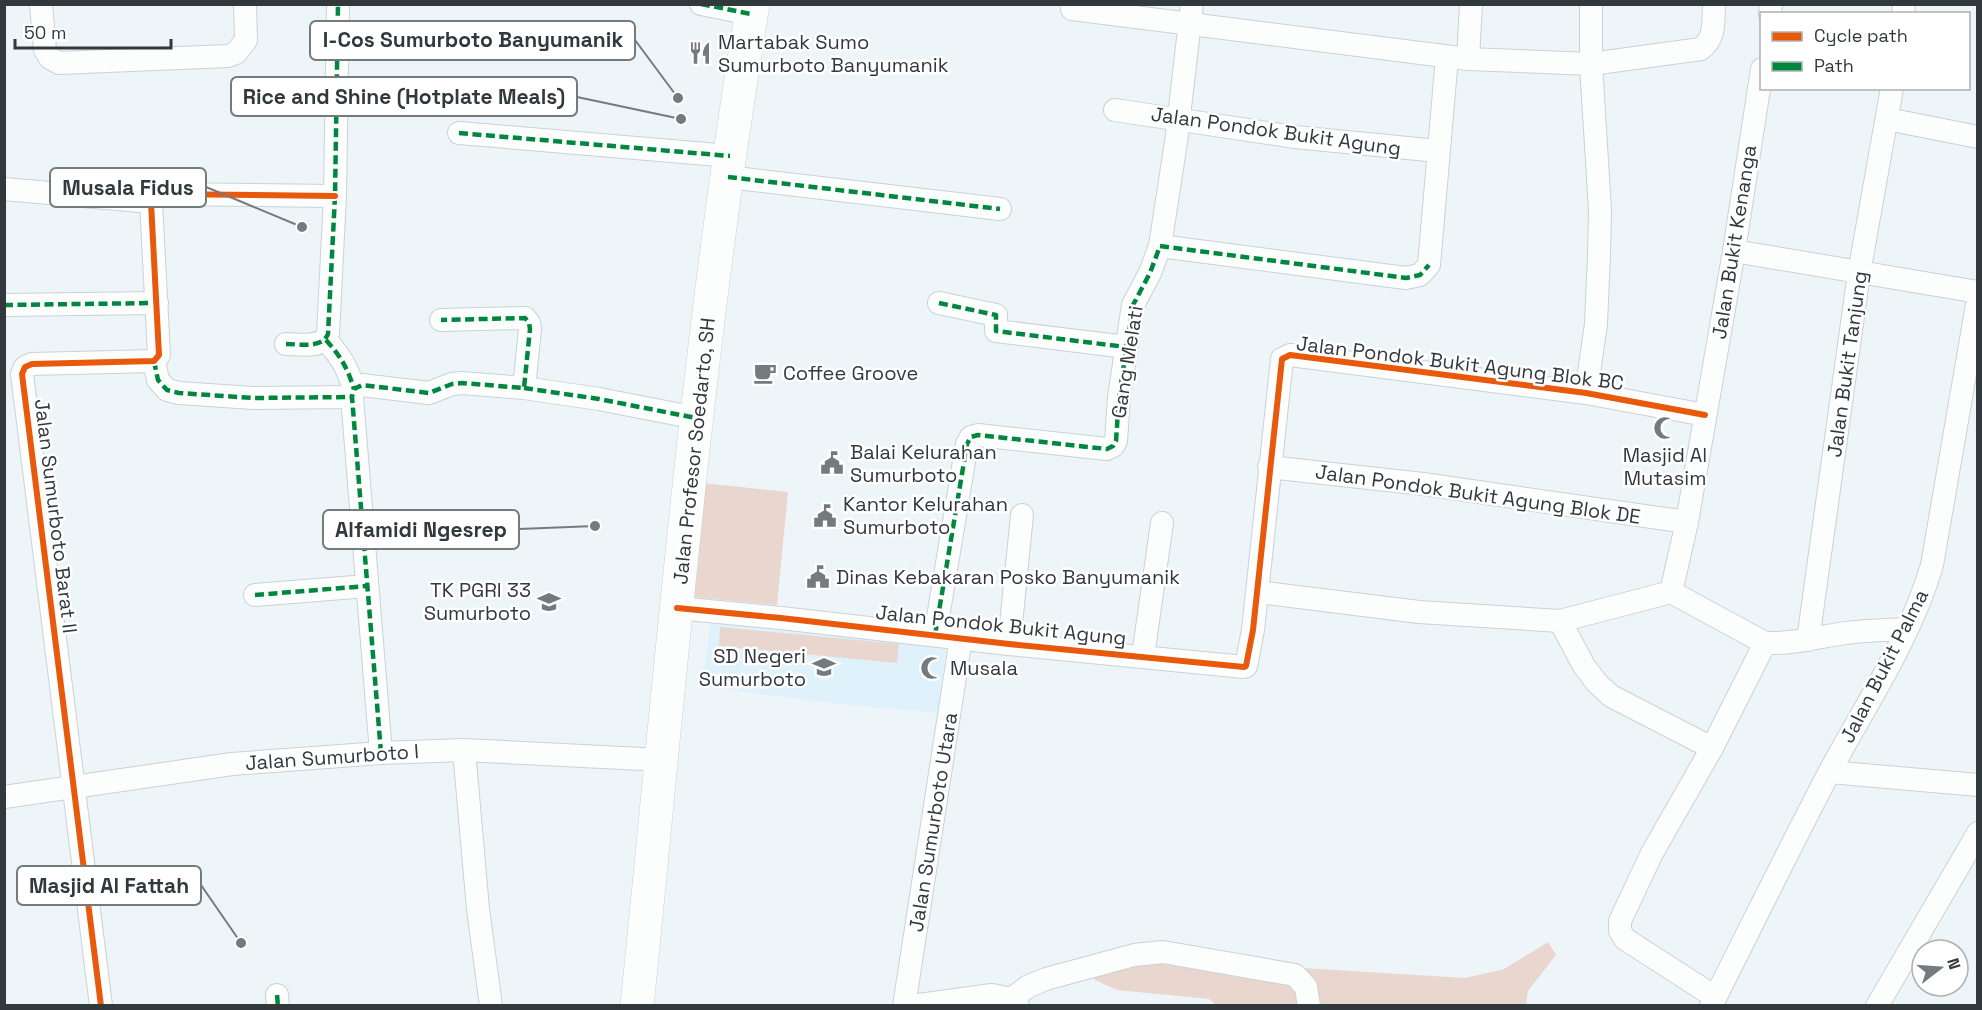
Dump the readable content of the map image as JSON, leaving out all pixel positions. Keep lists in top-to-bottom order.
{
  "streets": {
    "main road": ["Jalan Profesor Soedarto, SH"],
    "street": [
      "Jalan Pondok Bukit Agung",
      "Jalan Bukit Kenanga",
      "Gang Melati",
      "Jalan Pondok Bukit Agung Blok BC",
      "Jalan Bukit Tanjung",
      "Jalan Pondok Bukit Agung Blok DE",
      "Jalan Sumurboto Barat II",
      "Jalan Bukit Palma",
      "Jalan Sumurboto I",
      "Jalan Sumurboto Utara"
    ]
  },
  "crossings": [
    ["Jalan Pondok Bukit Agung", "Gang Melati"],
    ["Jalan Pondok Bukit Agung", "Jalan Profesor Soedarto, SH"],
    ["Jalan Pondok Bukit Agung", "Jalan Sumurboto Utara"],
    ["Jalan Bukit Kenanga", "Jalan Pondok Bukit Agung Blok BC"],
    ["Jalan Pondok Bukit Agung Blok BC", "Jalan Pondok Bukit Agung Blok DE"],
    ["Jalan Profesor Soedarto, SH", "Jalan Sumurboto I"],
    ["Jalan Sumurboto Barat II", "Jalan Sumurboto I"]
  ],
  "places": {
    "restaurant": ["Martabak Sumo Sumurboto Banyumanik"],
    "other": [
      "I-Cos Sumurboto Banyumanik",
      "Rice and Shine (Hotplate Meals)",
      "Musala Fidus",
      "Alfamidi Ngesrep",
      "Masjid Al Fattah"
    ],
    "cafe": ["Coffee Groove"],
    "mosque": ["Masjid Al Mutasim", "Musala"],
    "public building": ["Balai Kelurahan Sumurboto", "Kantor Kelurahan Sumurboto", "Dinas Kebakaran Posko Banyumanik"],
    "school or university": ["TK PGRI 33 Sumurboto", "SD Negeri Sumurboto"]
  },
  "legend": ["Cycle path", "Path"],
  "scale_bar": "50 m",
  "north": "right"
}
